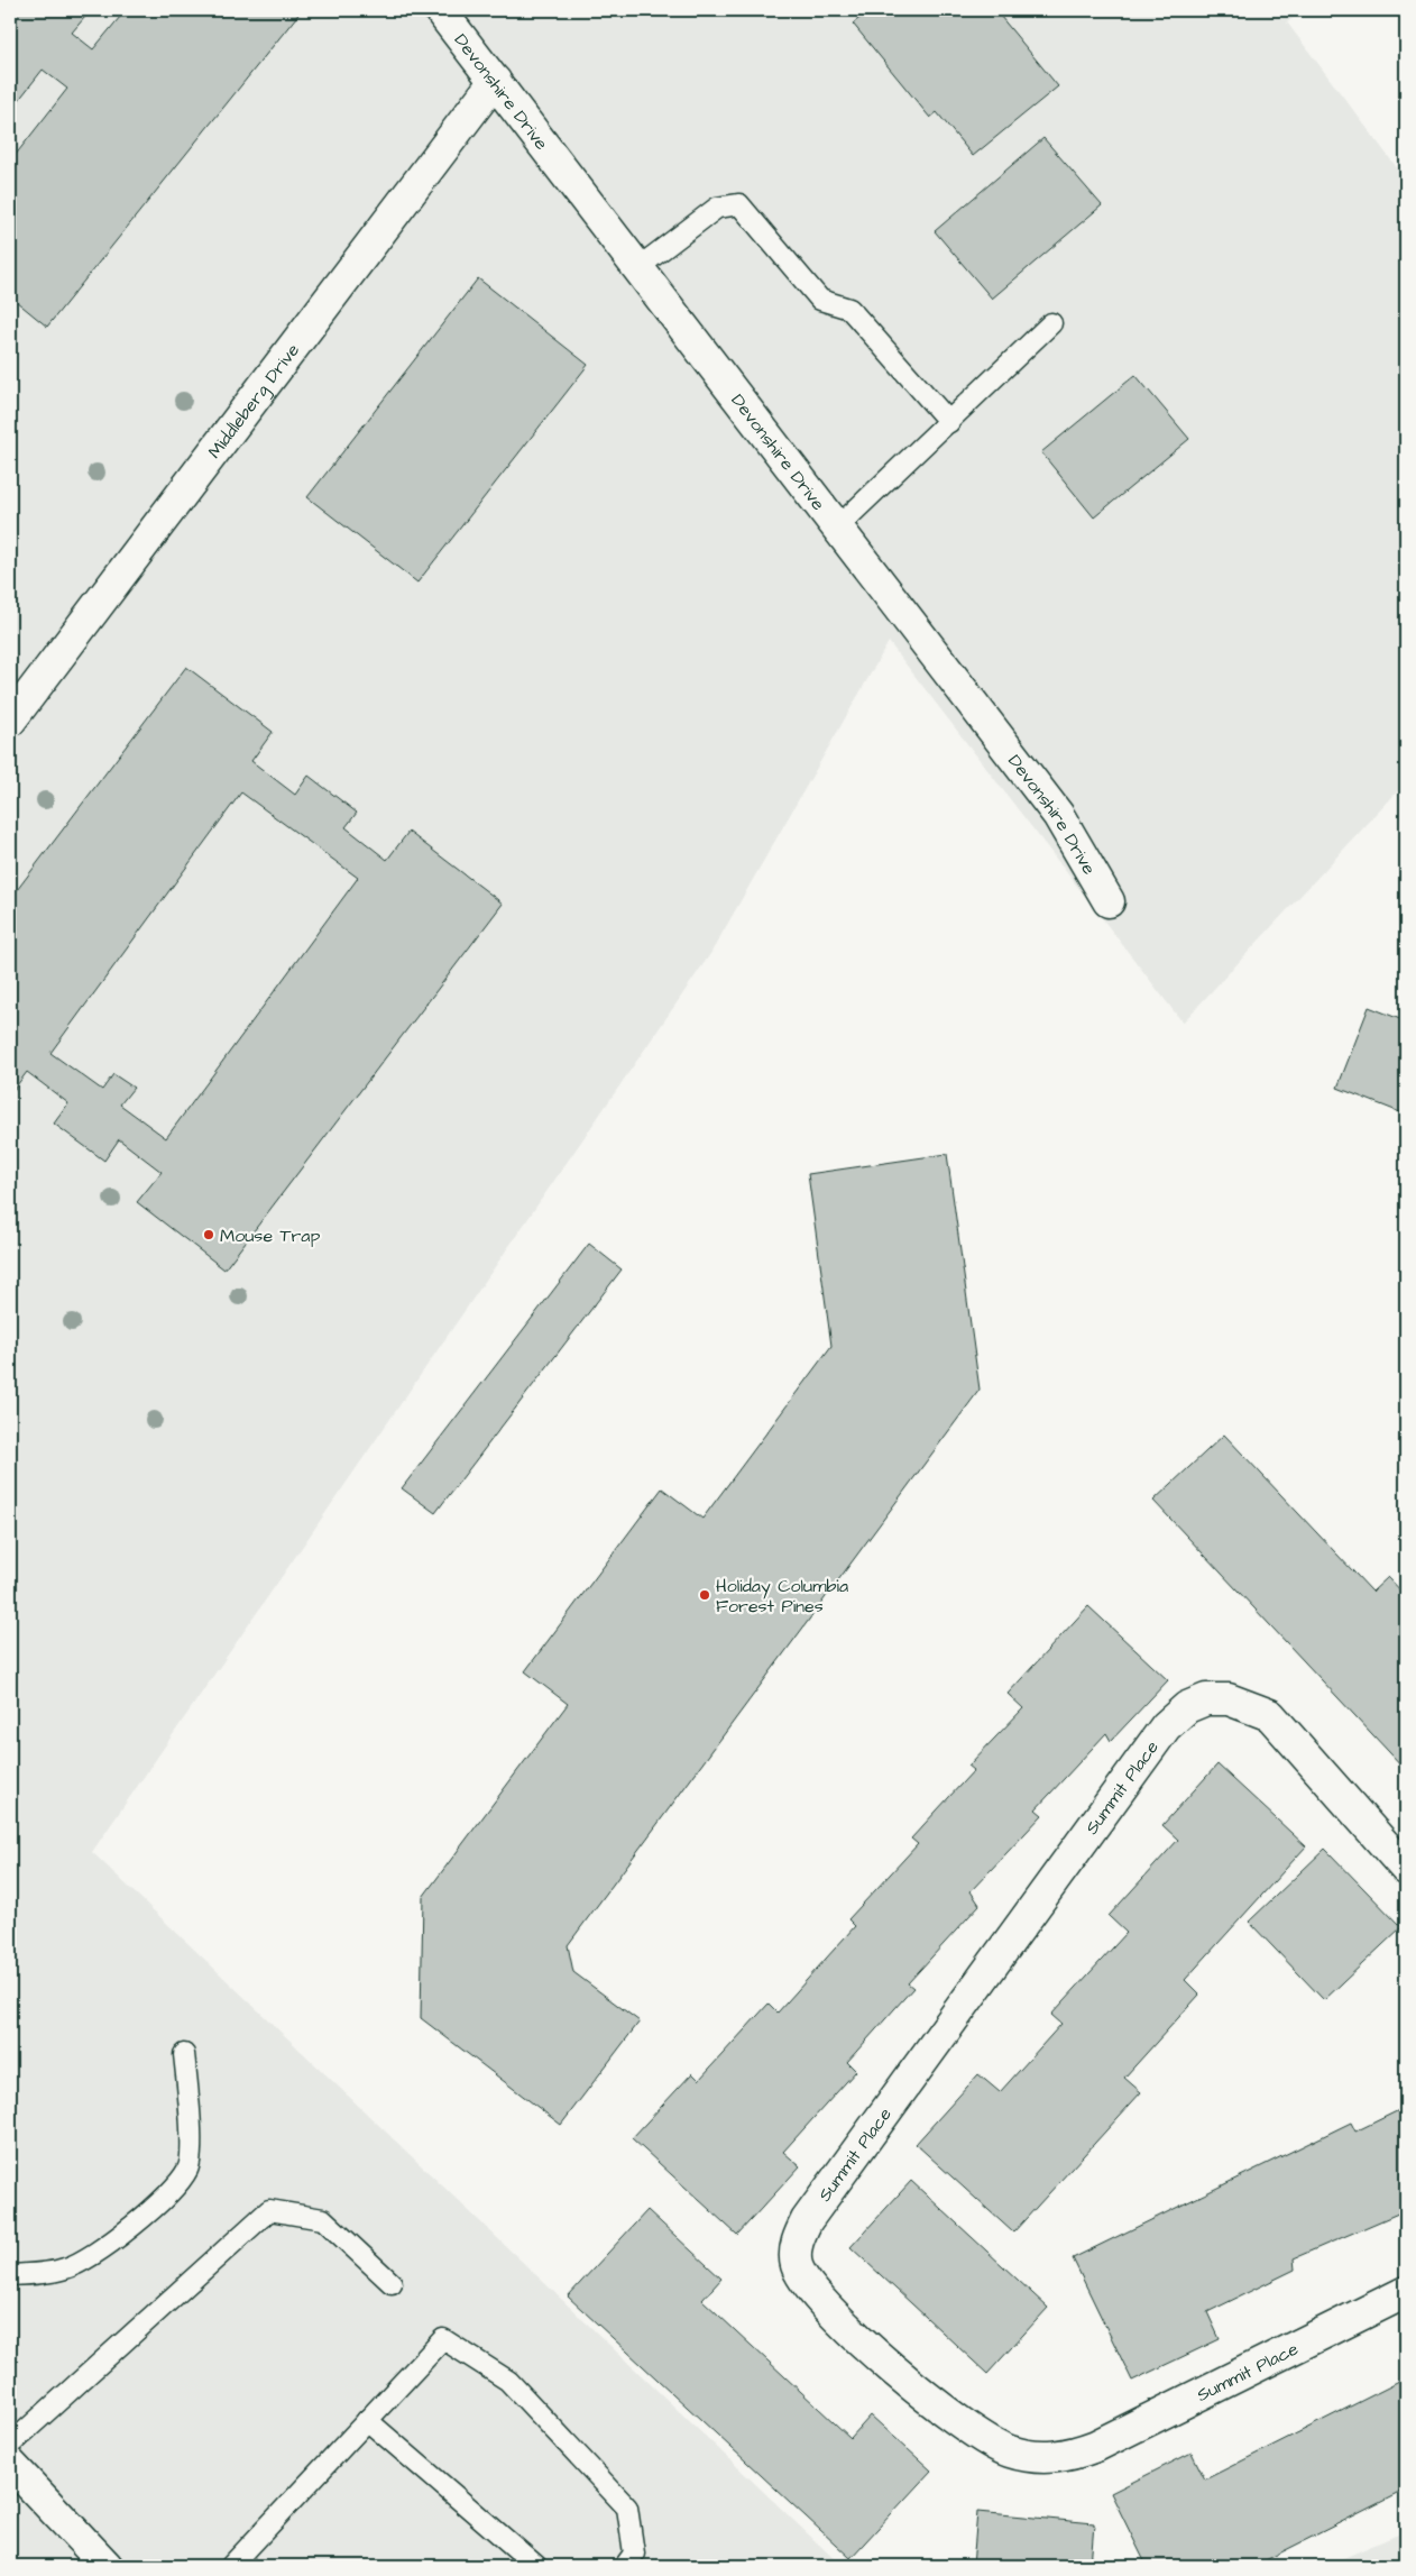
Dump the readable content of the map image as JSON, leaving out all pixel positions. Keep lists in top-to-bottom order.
{
  "streets": {
    "street": ["Devonshire Drive", "Middleberg Drive", "Summit Place"]
  },
  "crossings": [
    ["Devonshire Drive", "Middleberg Drive"]
  ],
  "places": ["Mouse Trap", "Holiday Columbia Forest Pines"]
}
